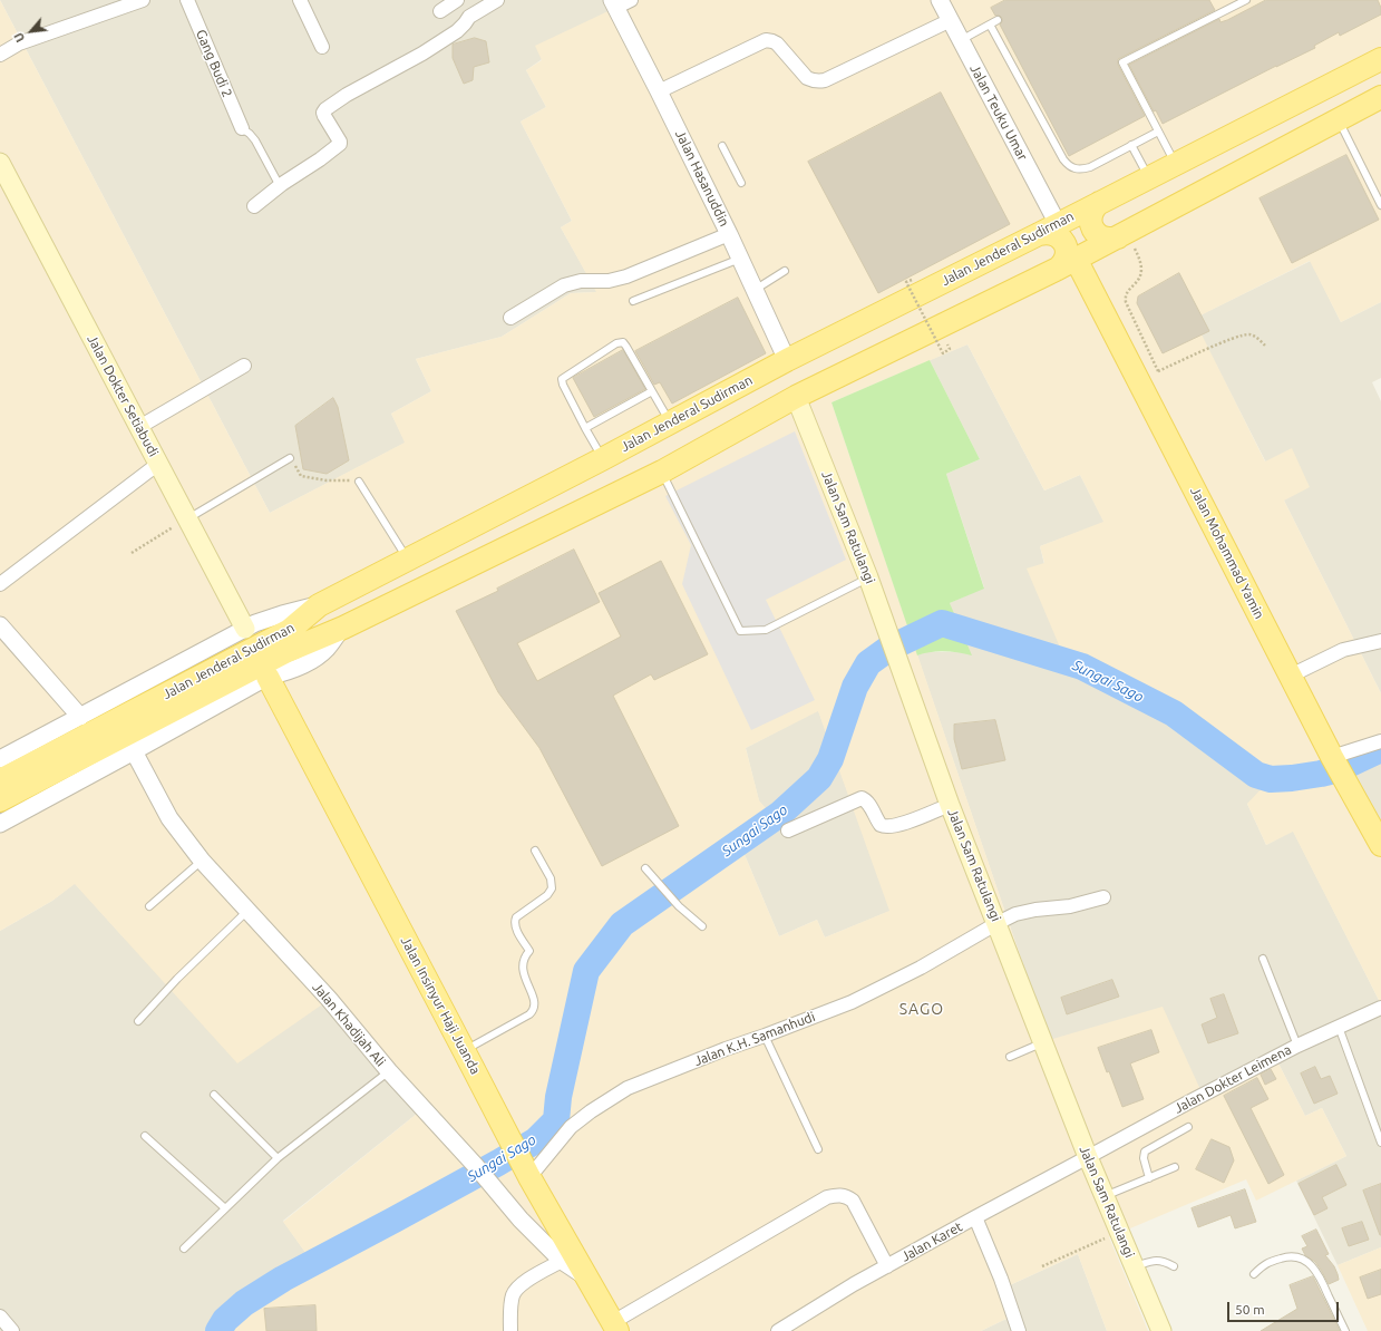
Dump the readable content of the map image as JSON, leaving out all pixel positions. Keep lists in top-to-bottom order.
{
  "streets": {
    "main road": [
      "Jalan Jenderal Sudirman",
      "Jalan Dokter Setiabudi",
      "Jalan Sam Ratulangi",
      "Jalan Mohammad Yamin",
      "Jalan Insinyur Haji Juanda"
    ],
    "street": [
      "Gang Budi 2",
      "Jalan Teuku Umar",
      "Jalan Hasanuddin",
      "Jalan Khadijah Ali",
      "Jalan K.H. Samanhudi",
      "Jalan Dokter Leimena",
      "Jalan Karet"
    ]
  },
  "crossings": [
    ["Jalan Teuku Umar", "Jalan Jenderal Sudirman"],
    ["Jalan Hasanuddin", "Jalan Jenderal Sudirman"],
    ["Jalan Jenderal Sudirman", "Jalan Sam Ratulangi"],
    ["Jalan Jenderal Sudirman", "Jalan Mohammad Yamin"],
    ["Jalan Sam Ratulangi", "Jalan K.H. Samanhudi"],
    ["Jalan Sam Ratulangi", "Jalan Dokter Leimena"],
    ["Jalan Sam Ratulangi", "Jalan Karet"],
    ["Jalan Insinyur Haji Juanda", "Jalan Khadijah Ali"],
    ["Jalan Insinyur Haji Juanda", "Jalan K.H. Samanhudi"],
    ["Jalan Dokter Leimena", "Jalan Karet"]
  ],
  "districts": ["SAGO"],
  "water": ["Sungai Sago"],
  "scale_bar": "50 m",
  "north": "bottom left"
}
